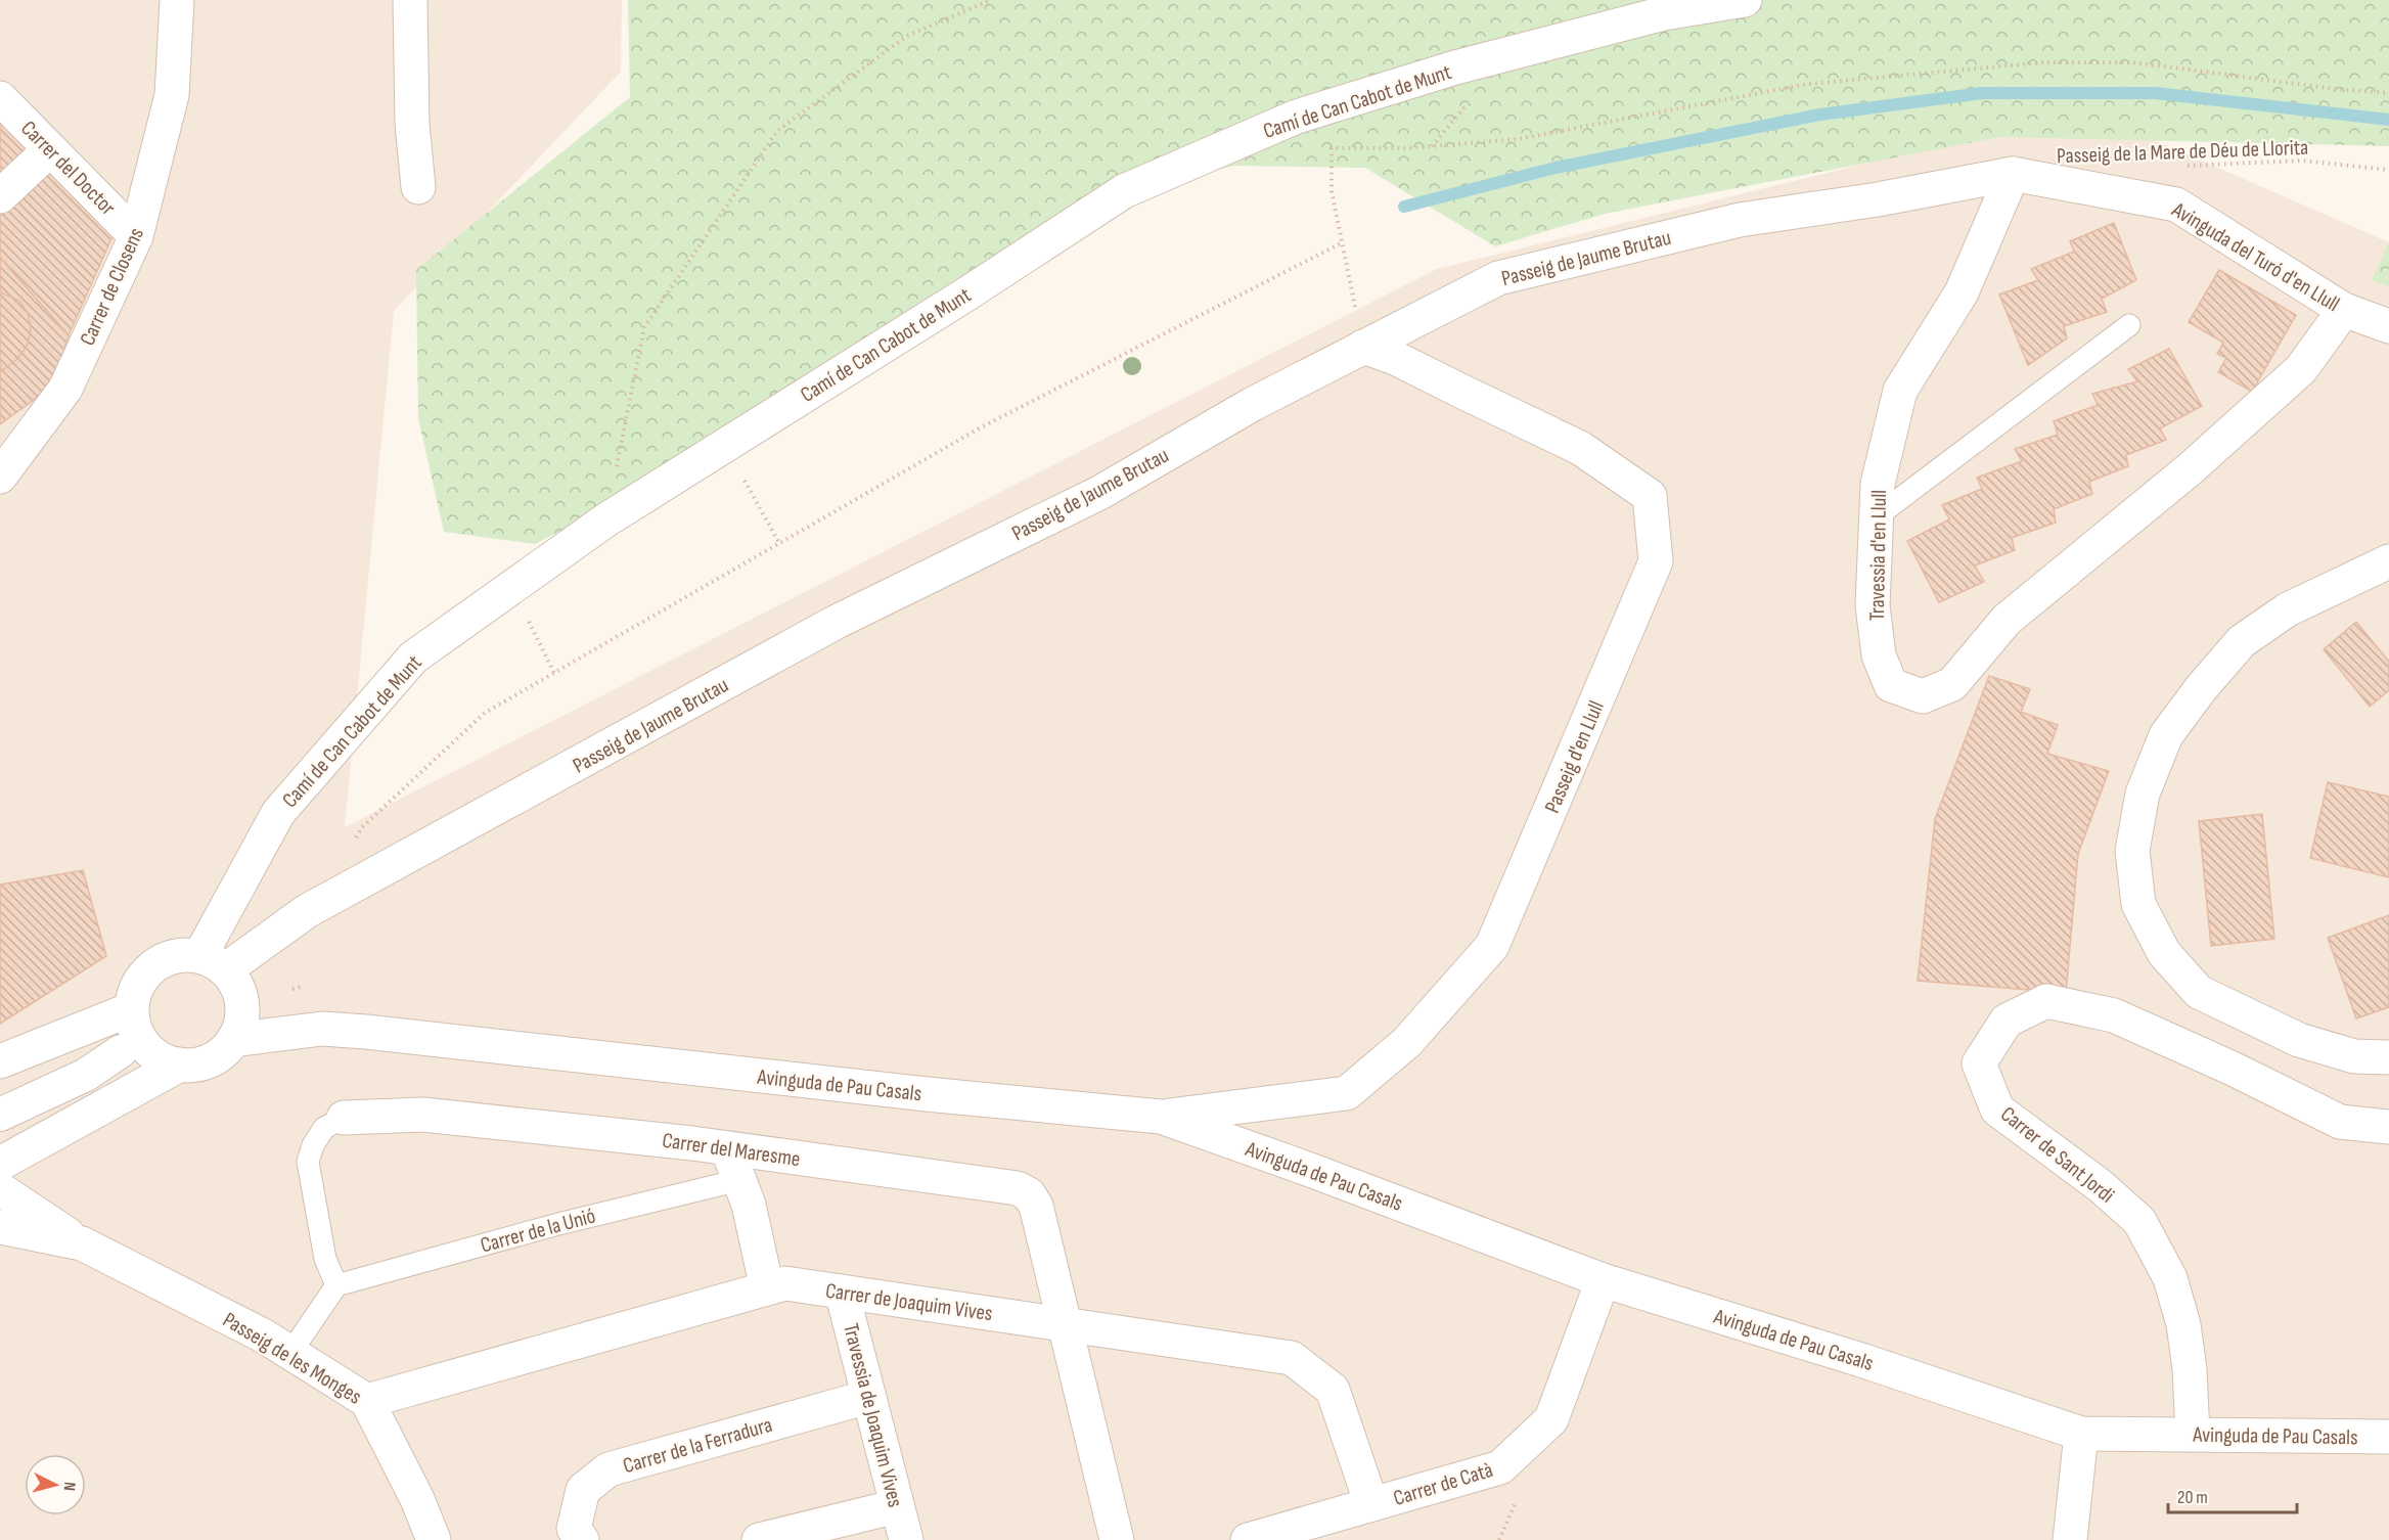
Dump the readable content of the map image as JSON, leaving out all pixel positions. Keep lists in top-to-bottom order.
{
  "streets": {
    "street": [
      "Camí de Can Cabot de Munt",
      "Carrer del Doctor",
      "Avinguda del Turó d'en Llull",
      "Passeig de Jaume Brutau",
      "Carrer de Closens",
      "Travessia d'en Llull",
      "Passeig d'en Llull",
      "Avinguda de Pau Casals",
      "Carrer del Maresme",
      "Carrer de Sant Jordi",
      "Carrer de Joaquim Vives",
      "Passeig de les Monges",
      "Travessia de Joaquim Vives",
      "Carrer de la Ferradura",
      "Carrer de Catà"
    ],
    "lane": ["Carrer de la Unió"],
    "path": ["Passeig de la Mare de Déu de Llorita"]
  },
  "crossings": [
    ["Camí de Can Cabot de Munt", "Passeig de Jaume Brutau"],
    ["Camí de Can Cabot de Munt", "Avinguda de Pau Casals"],
    ["Carrer del Doctor", "Carrer de Closens"],
    ["Avinguda del Turó d'en Llull", "Passeig de Jaume Brutau"],
    ["Avinguda del Turó d'en Llull", "Travessia d'en Llull"],
    ["Passeig de Jaume Brutau", "Travessia d'en Llull"],
    ["Passeig de Jaume Brutau", "Passeig d'en Llull"],
    ["Passeig de Jaume Brutau", "Avinguda de Pau Casals"],
    ["Passeig d'en Llull", "Avinguda de Pau Casals"],
    ["Avinguda de Pau Casals", "Carrer de Sant Jordi"],
    ["Avinguda de Pau Casals", "Carrer de Catà"],
    ["Carrer del Maresme", "Carrer de la Unió"],
    ["Carrer del Maresme", "Carrer de Joaquim Vives"],
    ["Carrer de Joaquim Vives", "Passeig de les Monges"],
    ["Carrer de Joaquim Vives", "Travessia de Joaquim Vives"],
    ["Carrer de Joaquim Vives", "Carrer de Catà"],
    ["Travessia de Joaquim Vives", "Carrer de la Ferradura"]
  ],
  "scale_bar": "20 m",
  "north": "right"
}
